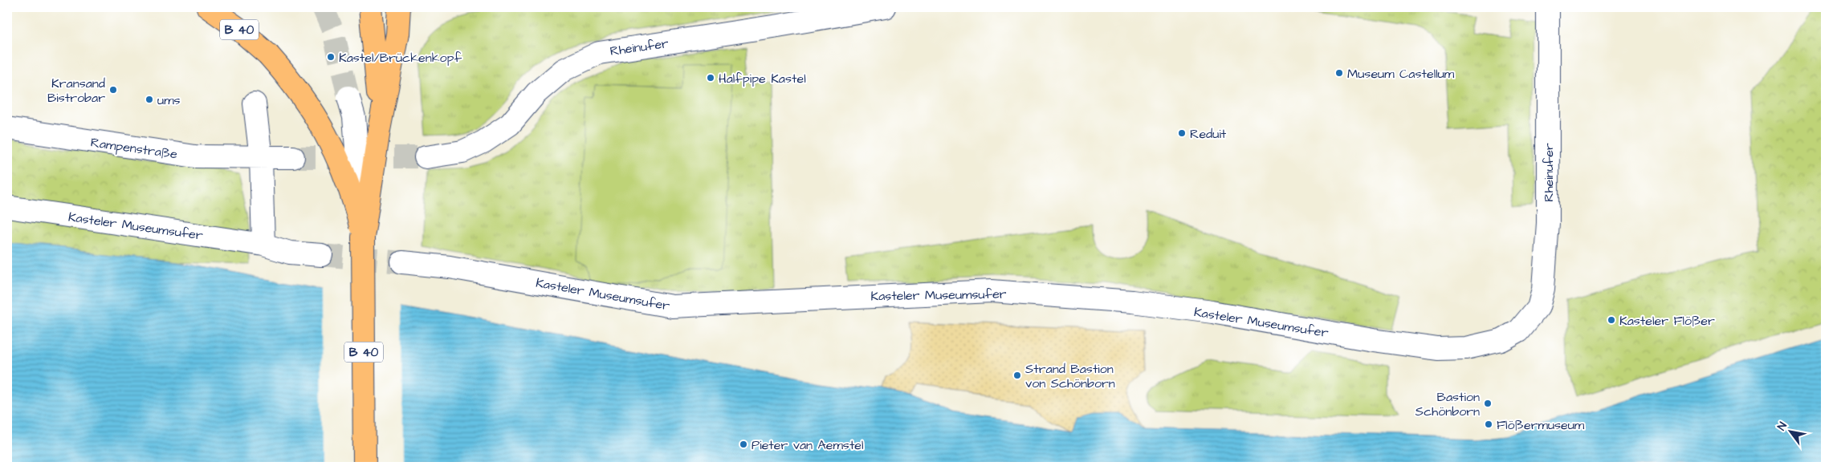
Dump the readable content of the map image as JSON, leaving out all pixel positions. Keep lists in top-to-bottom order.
{
  "streets": {
    "main road": ["B 40"],
    "street": ["Rheinufer", "Rampenstraße", "Kasteler Museumsufer"]
  },
  "crossings": [
    ["Rheinufer", "Kasteler Museumsufer"]
  ],
  "places": [
    "Kastel/Brückenkopf",
    "Museum Castellum",
    "Halfpipe Kastel",
    "Kransand Bistrobar",
    "ums",
    "Reduit",
    "Kasteler Flößer",
    "Strand Bastion von Schönborn",
    "Bastion Schönborn",
    "Flößermuseum",
    "Pieter van Aemstel"
  ],
  "north": "top left"
}
